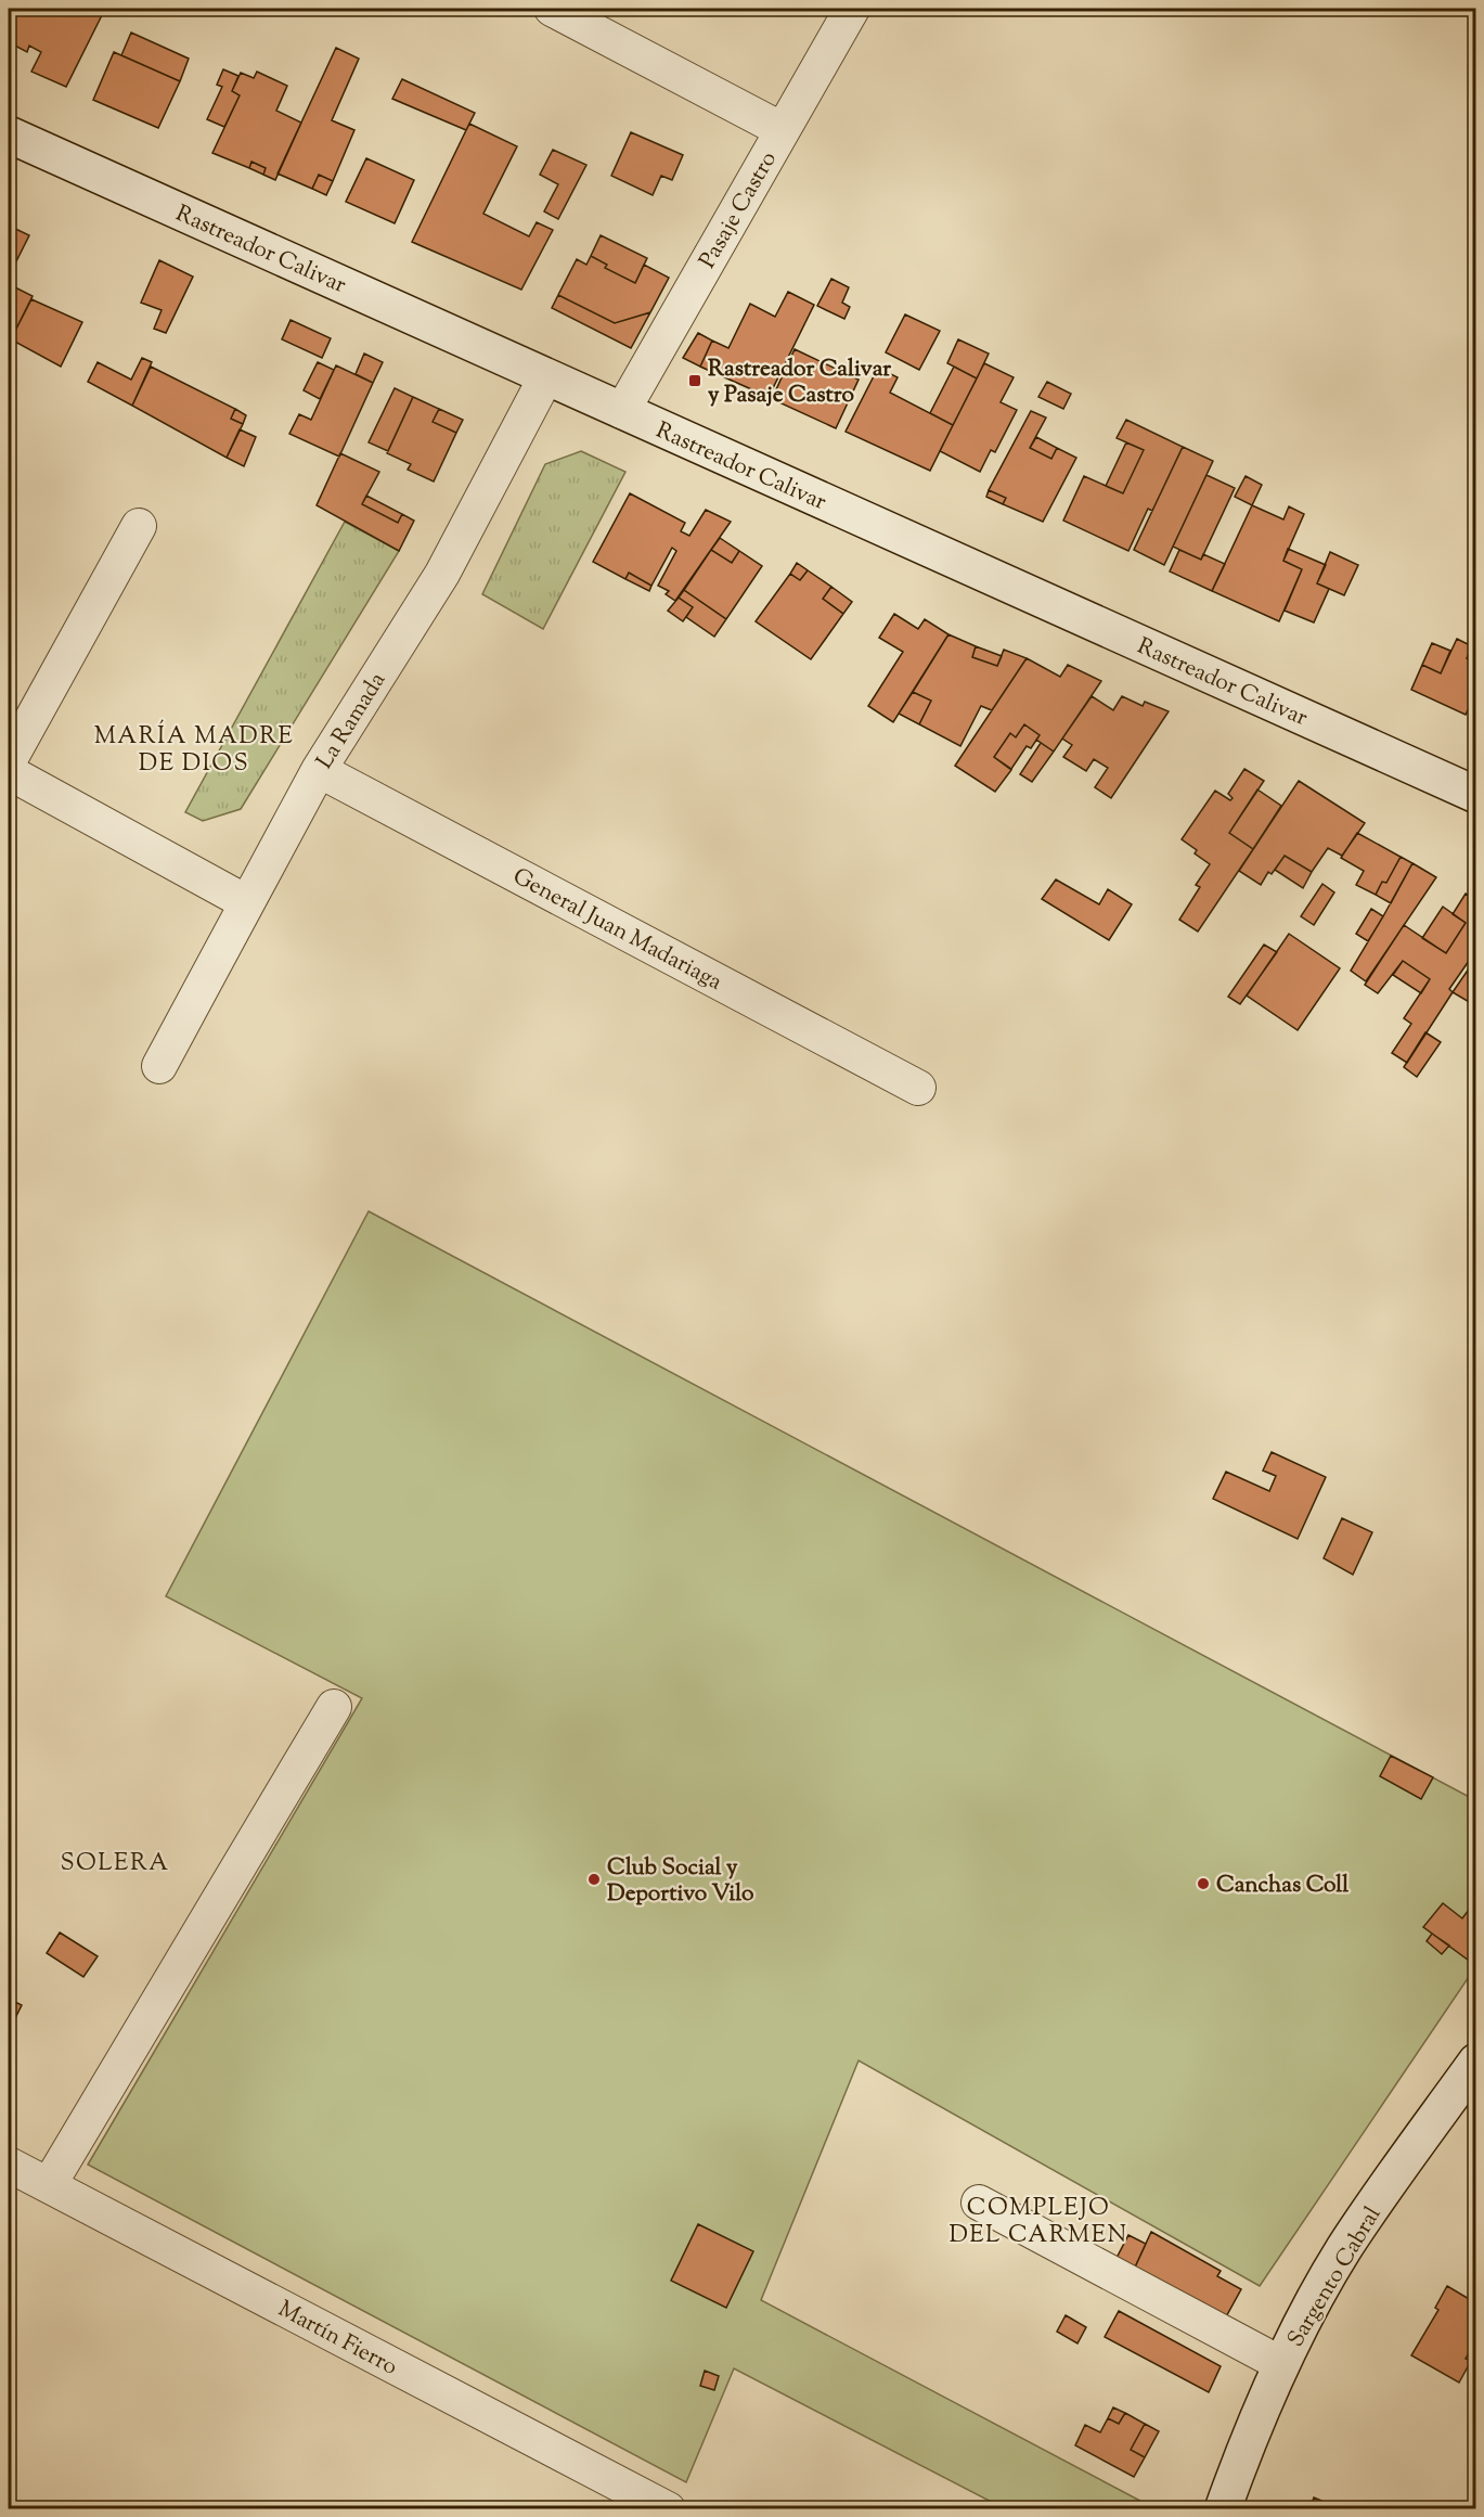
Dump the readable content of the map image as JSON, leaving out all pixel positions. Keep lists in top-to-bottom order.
{
  "streets": {
    "main road": ["Rastreador Calivar", "Sargento Cabral"],
    "street": [
      "Pasaje Castro",
      "La Ramada",
      "General Juan Madariaga",
      "Martín Fierro"
    ]
  },
  "crossings": [
    ["Pasaje Castro", "Rastreador Calivar"],
    ["Rastreador Calivar", "La Ramada"],
    ["La Ramada", "General Juan Madariaga"]
  ],
  "districts": ["MARÍA MADRE DE DIOS", "SOLERA", "COMPLEJO DEL CARMEN"],
  "places": {
    "transit": ["Rastreador Calivar y Pasaje Castro"],
    "other": ["Club Social y Deportivo Vilo", "Canchas Coll"]
  }
}
